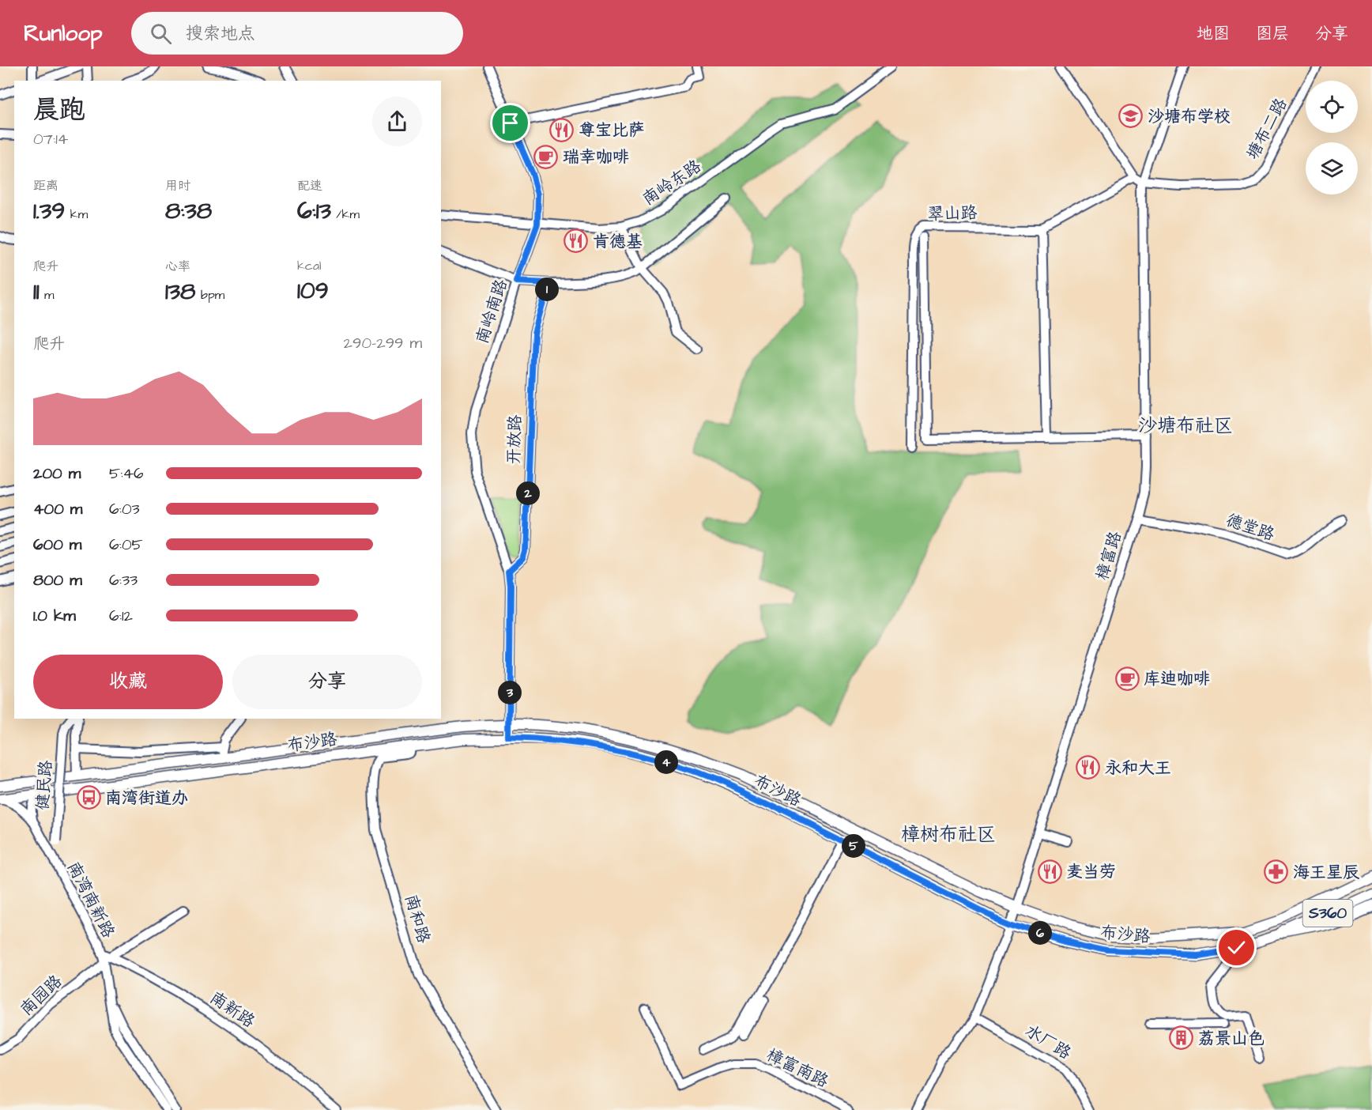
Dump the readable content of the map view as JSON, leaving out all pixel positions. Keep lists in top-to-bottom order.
{
  "streets": {
    "main road": ["布沙路", "S360"],
    "street": [
      "塘布二路",
      "南岭东路",
      "翠山路",
      "南岭南路",
      "开放路",
      "德堂路",
      "樟富路",
      "健民路",
      "南湾南新路",
      "南和路",
      "南园路",
      "南新路",
      "水厂路",
      "樟富南路"
    ]
  },
  "crossings": [
    ["塘布二路", "樟富路"],
    ["南岭东路", "南岭南路"],
    ["南岭南路", "开放路"],
    ["德堂路", "樟富路"],
    ["樟富路", "布沙路"],
    ["布沙路", "南湾南新路"],
    ["布沙路", "南和路"],
    ["健民路", "南湾南新路"],
    ["南湾南新路", "南园路"],
    ["南湾南新路", "南新路"],
    ["南园路", "南新路"]
  ],
  "districts": ["沙塘布社区", "樟树布社区"],
  "places": {
    "school or university": ["沙塘布学校"],
    "restaurant": [
      "尊宝比萨",
      "肯德基",
      "永和大王",
      "麦当劳"
    ],
    "cafe": ["瑞幸咖啡", "库迪咖啡"],
    "bus stop": ["南湾街道办"],
    "pharmacy": ["海王星辰"],
    "building": ["荔景山色"]
  },
  "page": {
    "header": "Runloop",
    "search": "搜索地点",
    "nav": ["地图", "图层", "分享"],
    "heading": ["晨跑", "07:14"],
    "stats": [
      ["距离", "1.39 km"],
      ["用时", "8:38"],
      ["配速", "6:13 /km"],
      ["爬升", "11 m"],
      ["心率", "138 bpm"],
      ["kcal", "109"]
    ],
    "pins": [
      "1",
      "2",
      "3",
      "4",
      "5",
      "6"
    ],
    "chart": ["爬升", "290–299 m"],
    "list": [
      {
        "name": "200 m",
        "note": "5:46"
      },
      {
        "name": "400 m",
        "note": "6:03"
      },
      {
        "name": "600 m",
        "note": "6:05"
      },
      {
        "name": "800 m",
        "note": "6:33"
      },
      {
        "name": "1.0 km",
        "note": "6:12"
      }
    ],
    "buttons": ["收藏", "分享"]
  }
}
